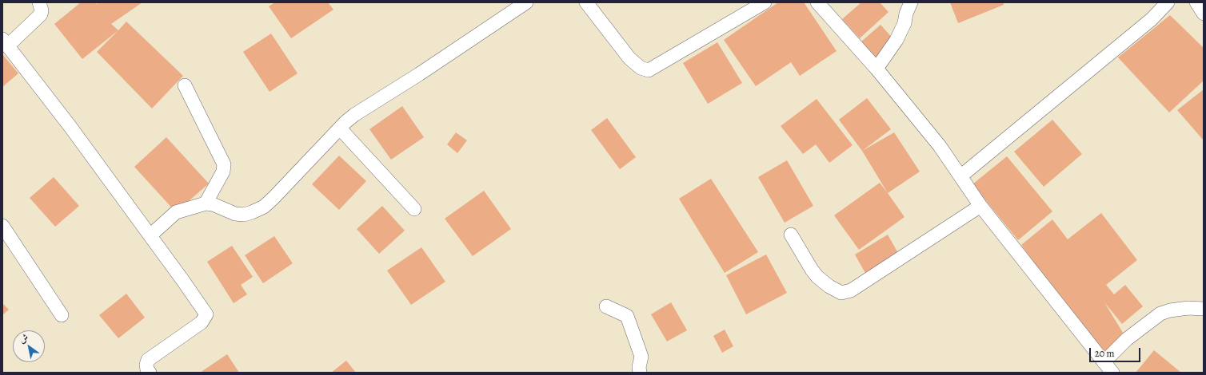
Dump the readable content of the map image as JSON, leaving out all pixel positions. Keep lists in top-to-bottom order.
{
  "scale_bar": "20 m",
  "north": "top left"
}
